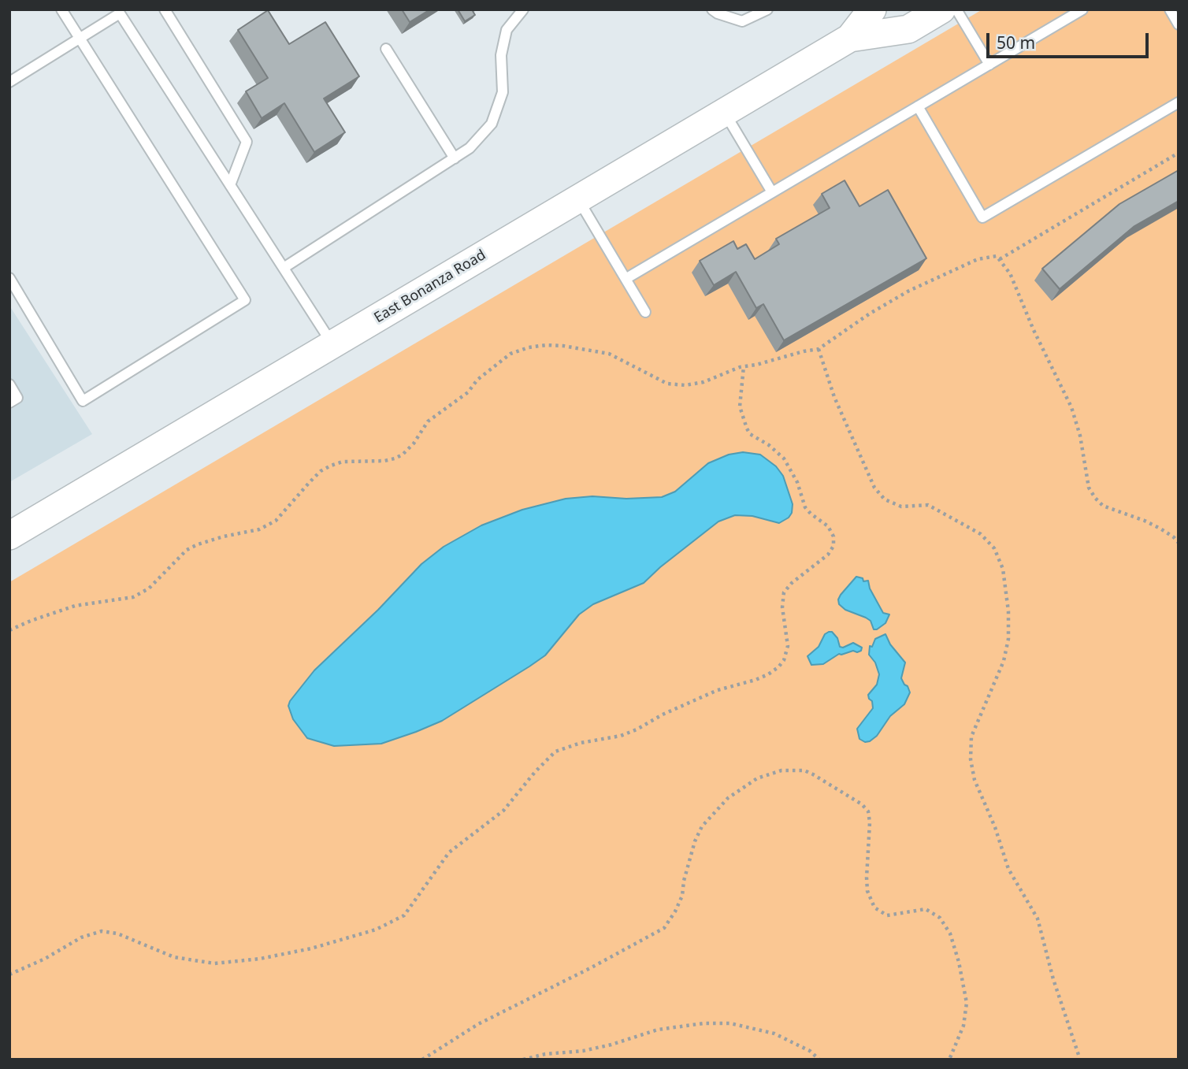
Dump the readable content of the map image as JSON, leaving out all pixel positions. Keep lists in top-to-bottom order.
{
  "streets": {
    "main road": ["East Bonanza Road"]
  },
  "scale_bar": "50 m"
}
